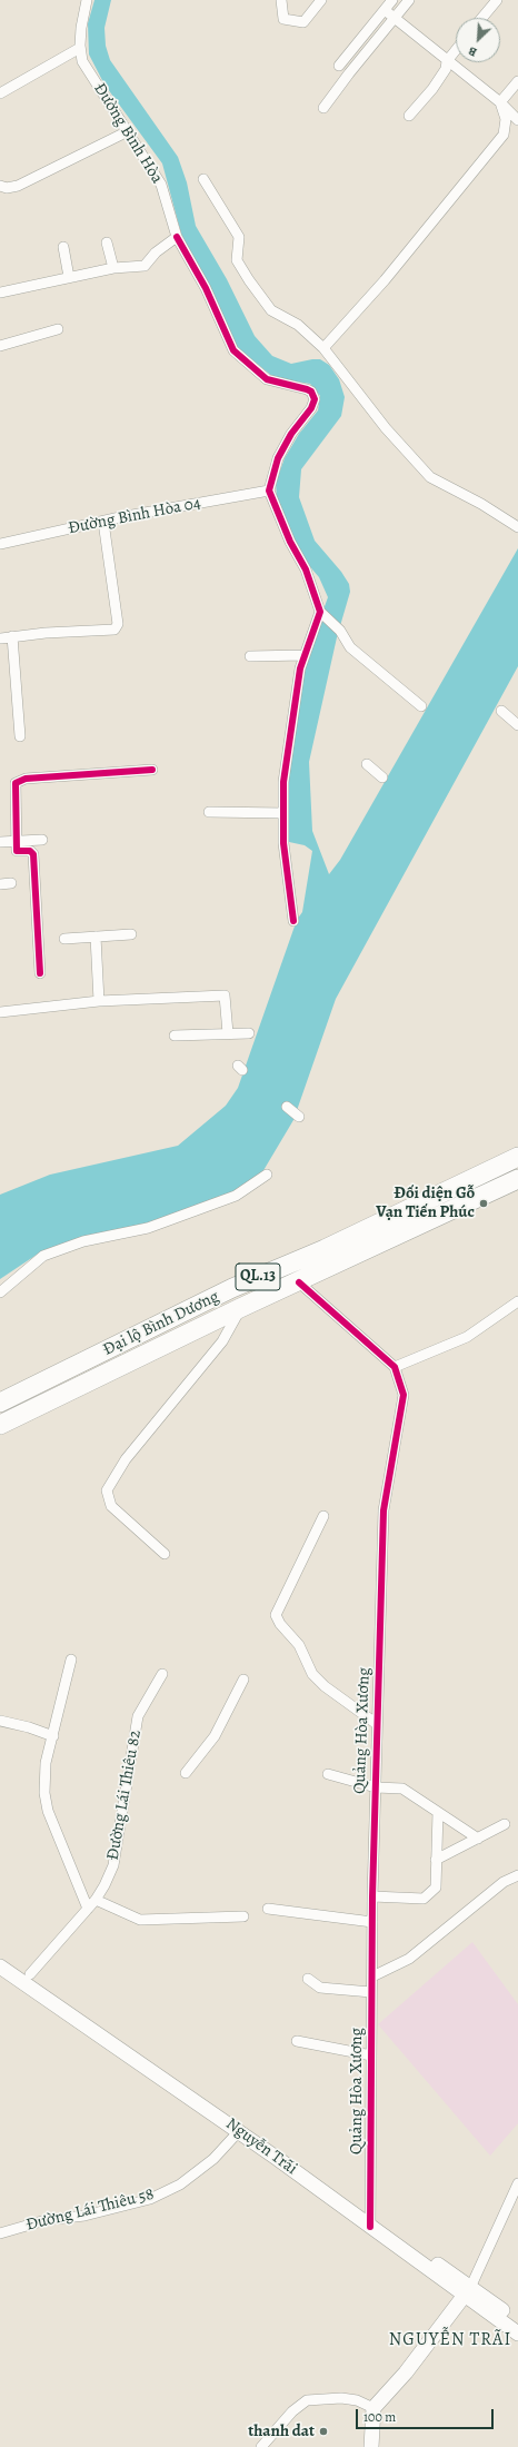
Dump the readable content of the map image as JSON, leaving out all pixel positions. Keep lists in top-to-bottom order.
{
  "streets": {
    "highway": ["QL.13", "Đại lộ Bình Dương"],
    "main road": ["Nguyễn Trãi"],
    "street": [
      "Đường Bình Hòa",
      "Đường Bình Hòa 04",
      "Quảng Hòa Xương",
      "Đường Lái Thiêu 82",
      "Đường Lái Thiêu 58"
    ]
  },
  "crossings": [
    ["Đường Bình Hòa", "Đường Bình Hòa 04"],
    ["Quảng Hòa Xương", "Nguyễn Trãi"],
    ["Đường Lái Thiêu 82", "Nguyễn Trãi"],
    ["Nguyễn Trãi", "Đường Lái Thiêu 58"]
  ],
  "districts": ["NGUYỄN TRÃI"],
  "places": ["Đối diện Gỗ Vạn Tiến Phúc", "thanh dat"],
  "scale_bar": "100 m",
  "north": "bottom left"
}
